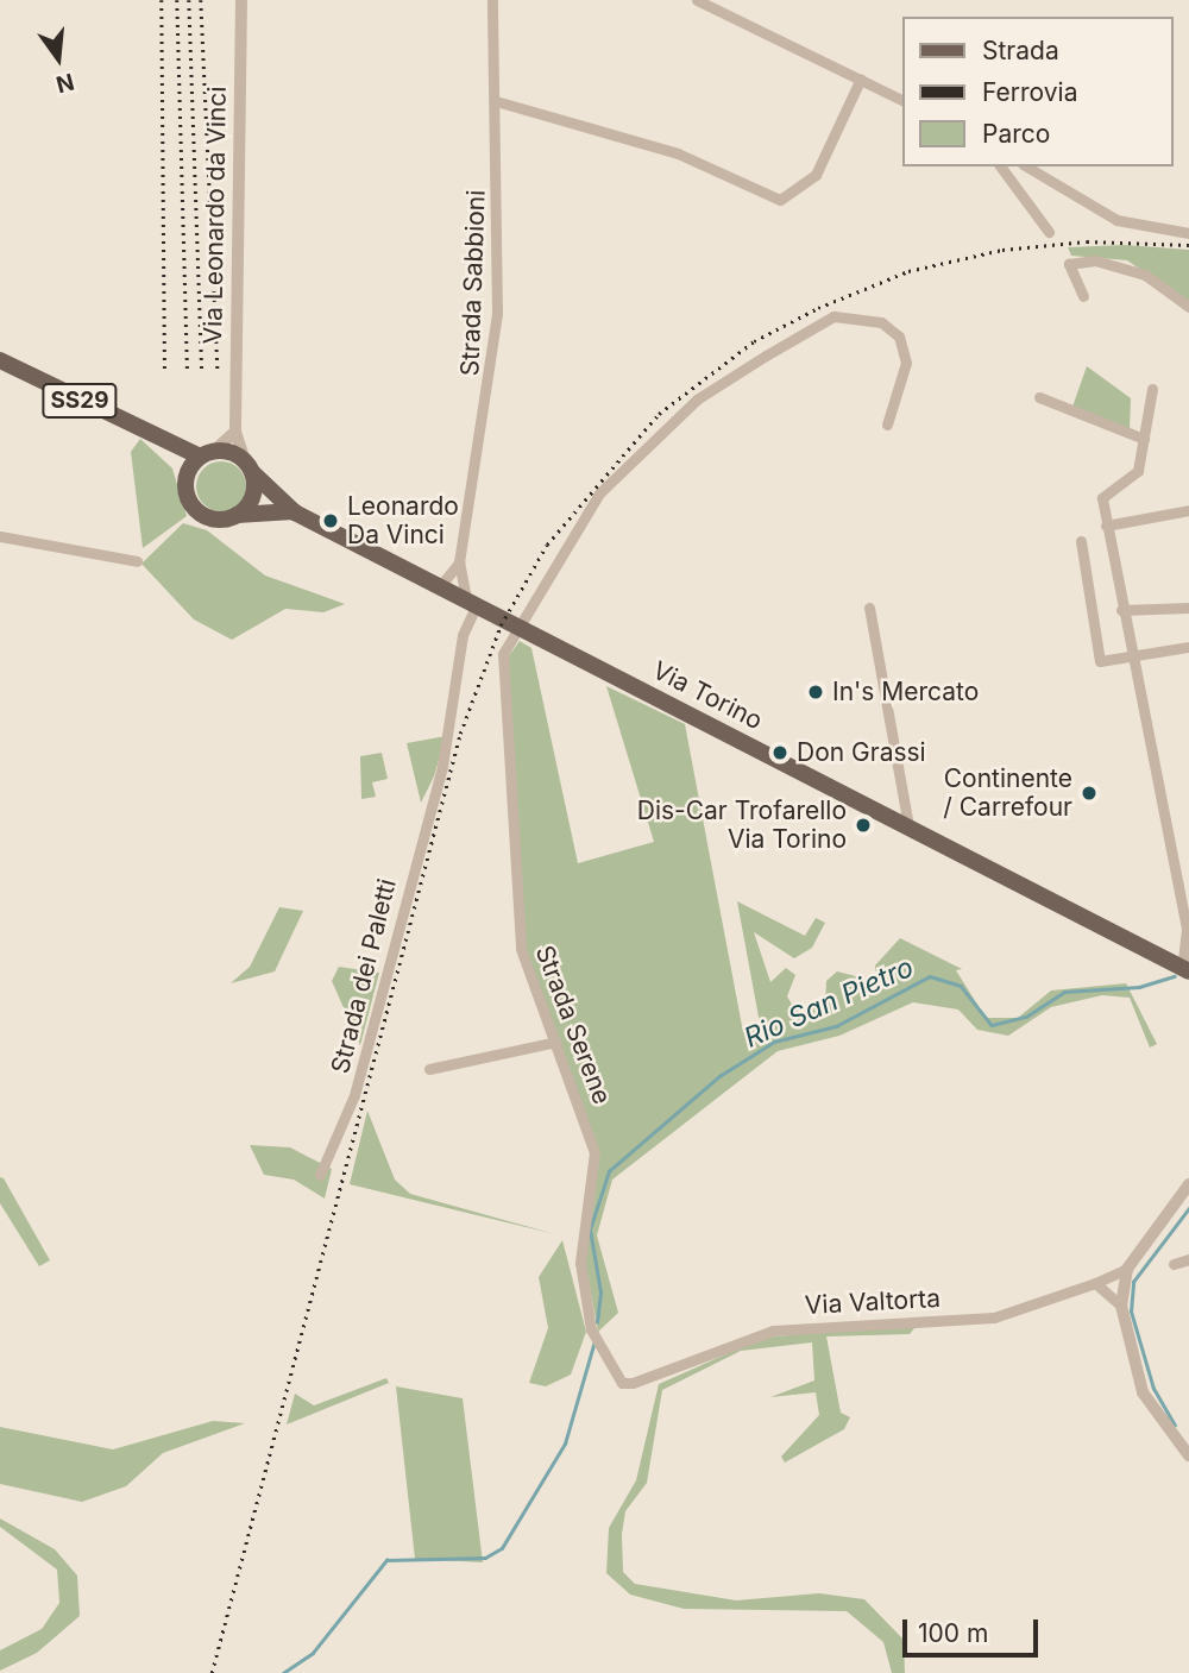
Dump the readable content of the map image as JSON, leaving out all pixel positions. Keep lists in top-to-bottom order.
{
  "streets": {
    "main road": ["SS29", "Via Torino"],
    "street": [
      "Via Leonardo da Vinci",
      "Strada Sabbioni",
      "Strada dei Paletti",
      "Strada Serene",
      "Via Valtorta"
    ]
  },
  "crossings": [
    ["Via Leonardo da Vinci", "SS29"],
    ["Via Leonardo da Vinci", "Via Torino"],
    ["Strada Sabbioni", "Via Torino"],
    ["Strada Sabbioni", "Strada dei Paletti"],
    ["SS29", "Via Torino"],
    ["Via Torino", "Strada dei Paletti"],
    ["Via Torino", "Strada Serene"],
    ["Strada Serene", "Via Valtorta"]
  ],
  "water": ["Rio San Pietro"],
  "places": [
    "Leonardo Da Vinci",
    "In's Mercato",
    "Don Grassi",
    "Continente / Carrefour",
    "Dis-Car Trofarello Via Torino"
  ],
  "legend": ["Strada", "Ferrovia", "Parco"],
  "scale_bar": "100 m",
  "north": "bottom"
}
